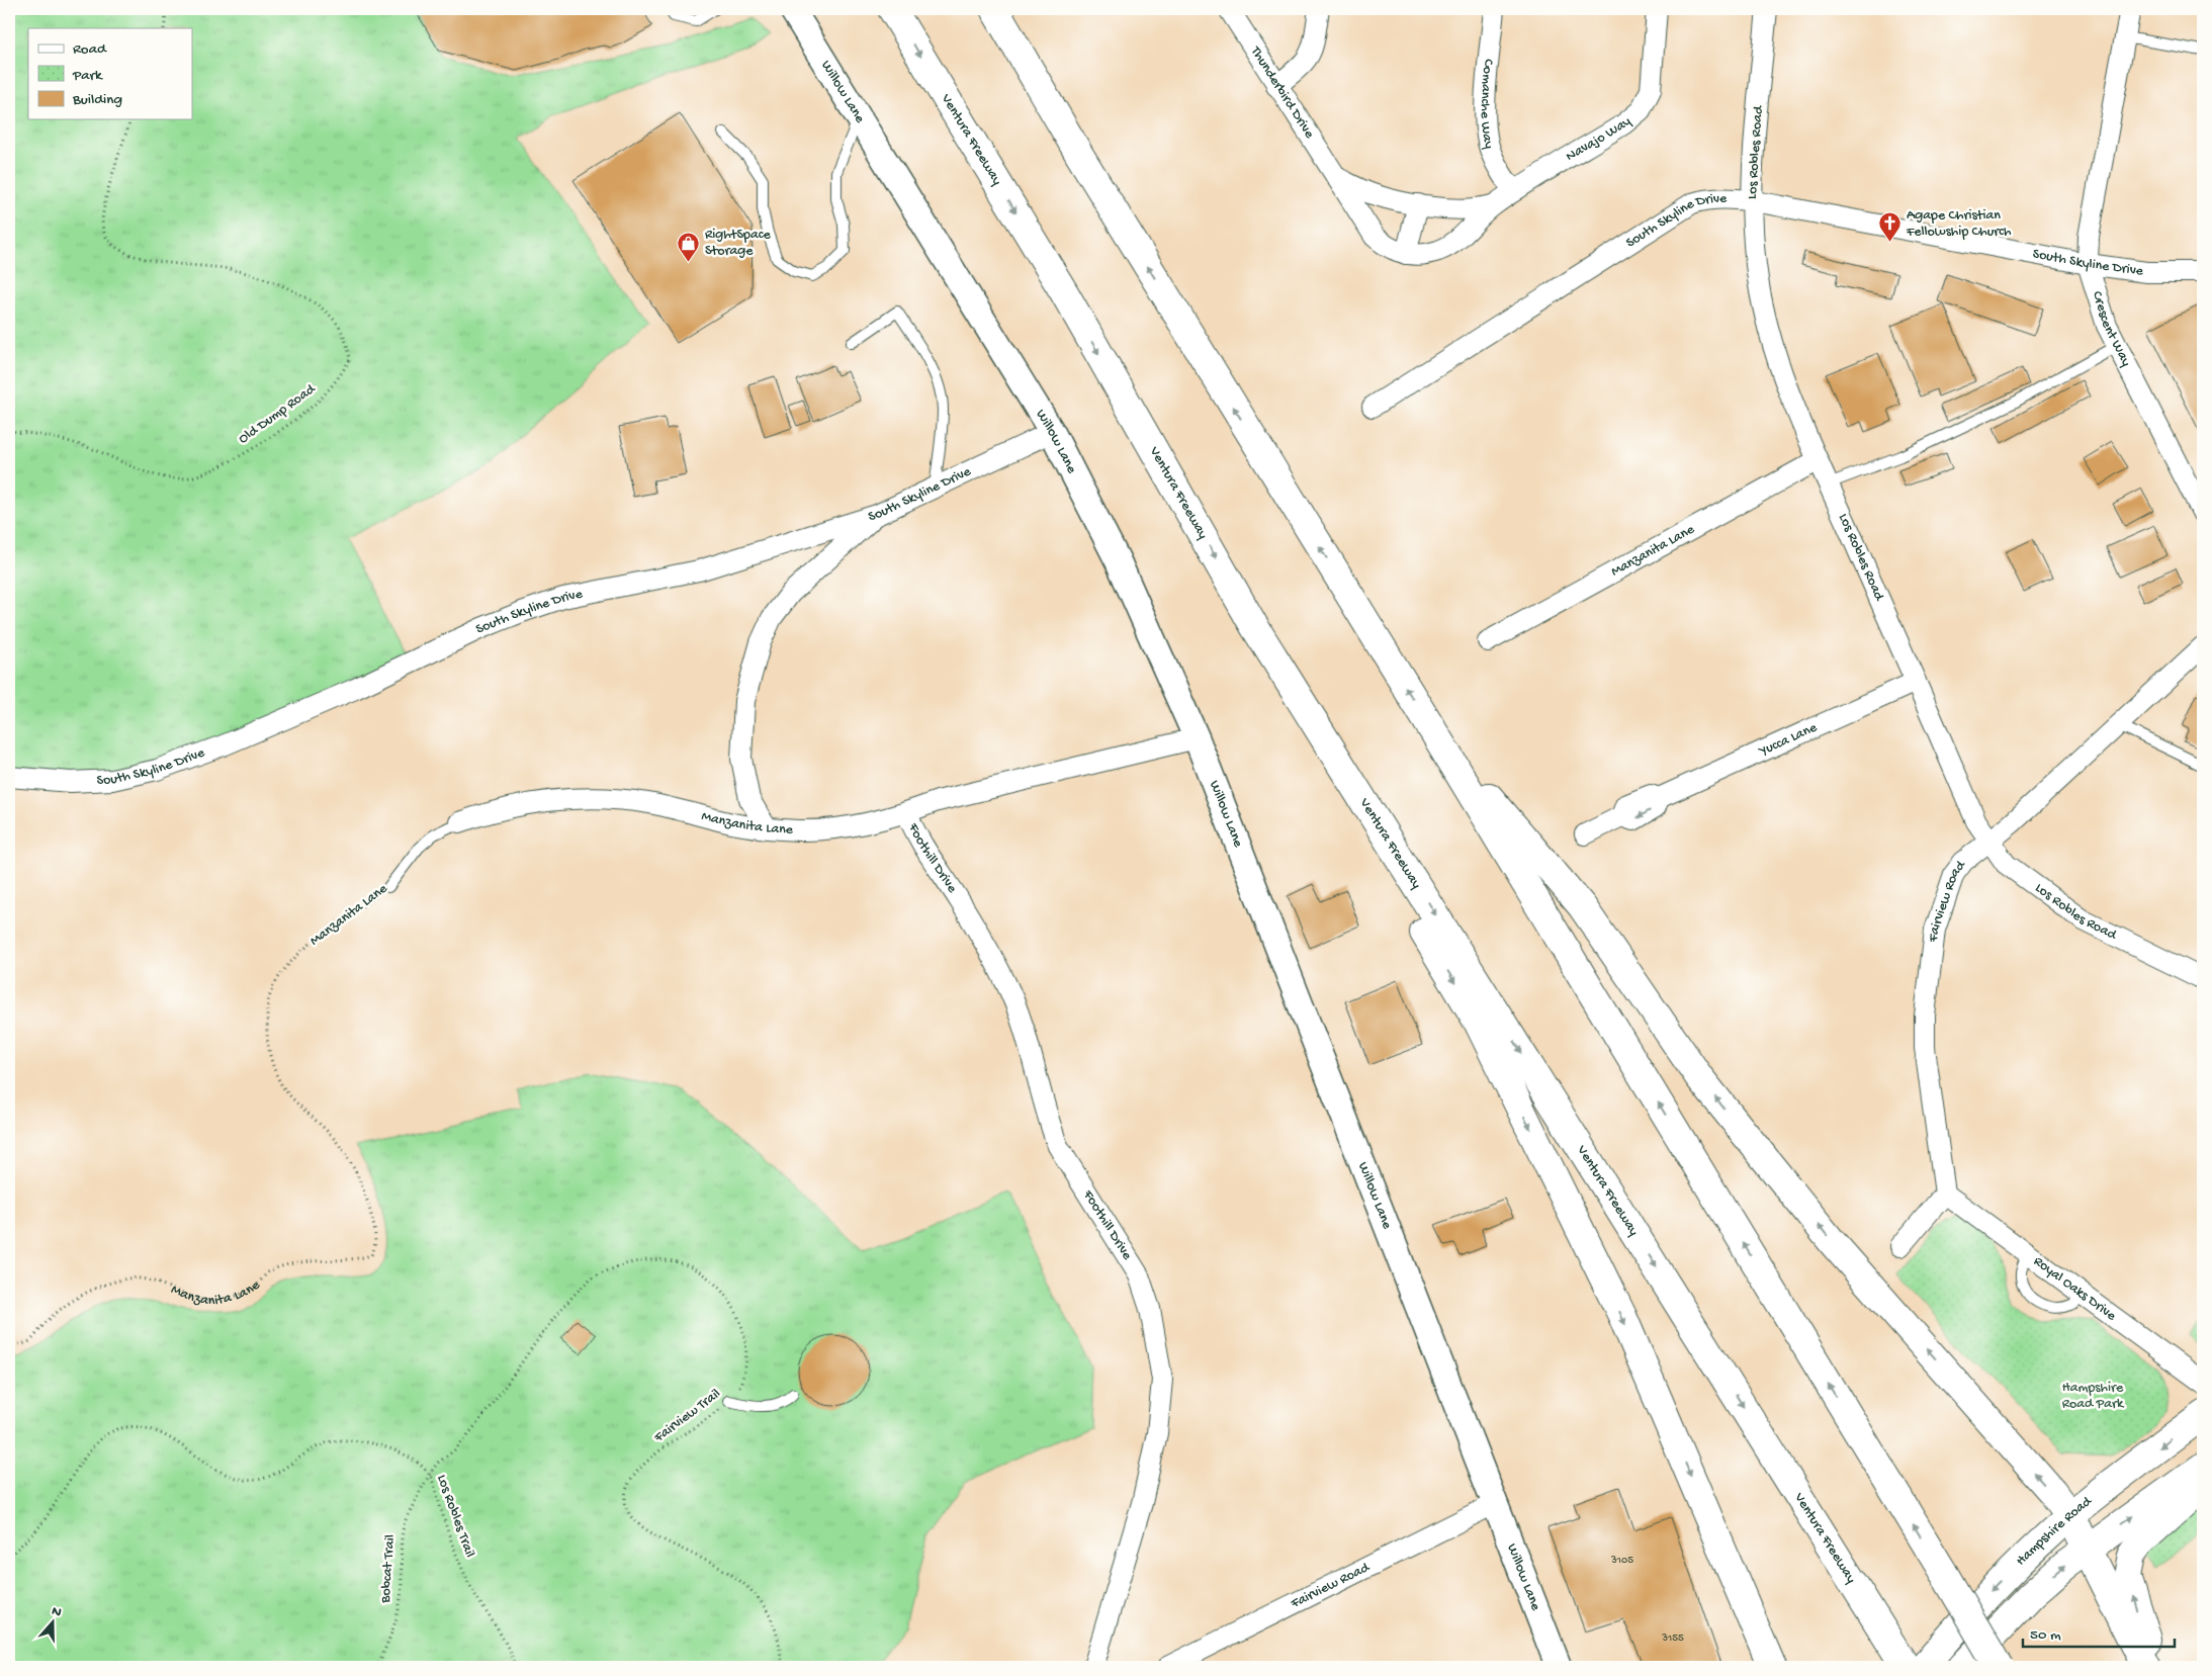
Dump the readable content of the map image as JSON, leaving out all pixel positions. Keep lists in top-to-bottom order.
{
  "streets": {
    "main road": ["Ventura Freeway", "Hampshire Road"],
    "street": [
      "Willow Lane",
      "Thunderbird Drive",
      "Comanche Way",
      "Navajo Way",
      "Los Robles Road",
      "South Skyline Drive",
      "Crescent Way",
      "Manzanita Lane",
      "Yucca Lane",
      "Foothill Drive",
      "Fairview Road",
      "Royal Oaks Drive"
    ],
    "path": [
      "Old Dump Road",
      "Fairview Trail",
      "Los Robles Trail",
      "Bobcat Trail"
    ]
  },
  "crossings": [
    ["Willow Lane", "South Skyline Drive"],
    ["Willow Lane", "Manzanita Lane"],
    ["Willow Lane", "Fairview Road"],
    ["Thunderbird Drive", "Navajo Way"],
    ["Comanche Way", "Navajo Way"],
    ["Los Robles Road", "South Skyline Drive"],
    ["Los Robles Road", "Manzanita Lane"],
    ["Los Robles Road", "Yucca Lane"],
    ["Los Robles Road", "Fairview Road"],
    ["South Skyline Drive", "Crescent Way"],
    ["Manzanita Lane", "Foothill Drive"],
    ["Fairview Road", "Royal Oaks Drive"],
    ["Fairview Trail", "Los Robles Trail"],
    ["Fairview Trail", "Bobcat Trail"],
    ["Los Robles Trail", "Bobcat Trail"]
  ],
  "parks": ["Hampshire Road Park"],
  "places": {
    "church": ["Agape Christian Fellowship Church"],
    "shop": ["RightSpace Storage"]
  },
  "house_numbers": ["3105", "3155"],
  "legend": ["Road", "Park", "Building"],
  "scale_bar": "50 m",
  "north": "top"
}
